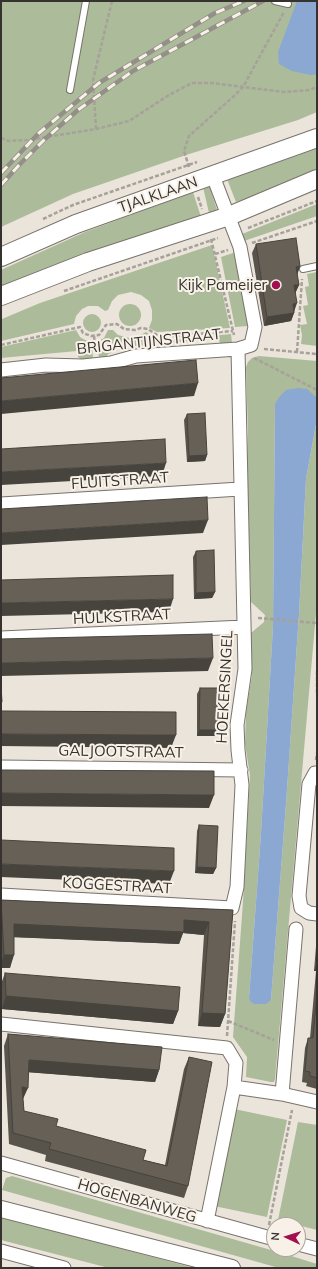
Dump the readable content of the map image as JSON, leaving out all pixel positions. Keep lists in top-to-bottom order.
{
  "streets": {
    "main road": ["TJALKLAAN"],
    "street": [
      "BRIGANTIJNSTRAAT",
      "FLUITSTRAAT",
      "HULKSTRAAT",
      "HOEKERSINGEL",
      "GALJOOTSTRAAT",
      "KOGGESTRAAT",
      "HOGENBANWEG"
    ]
  },
  "crossings": [
    ["BRIGANTIJNSTRAAT", "HOEKERSINGEL"],
    ["FLUITSTRAAT", "HOEKERSINGEL"],
    ["HULKSTRAAT", "HOEKERSINGEL"],
    ["HOEKERSINGEL", "GALJOOTSTRAAT"],
    ["HOEKERSINGEL", "KOGGESTRAAT"]
  ],
  "places": ["Kijk Pameijer"],
  "north": "left"
}
